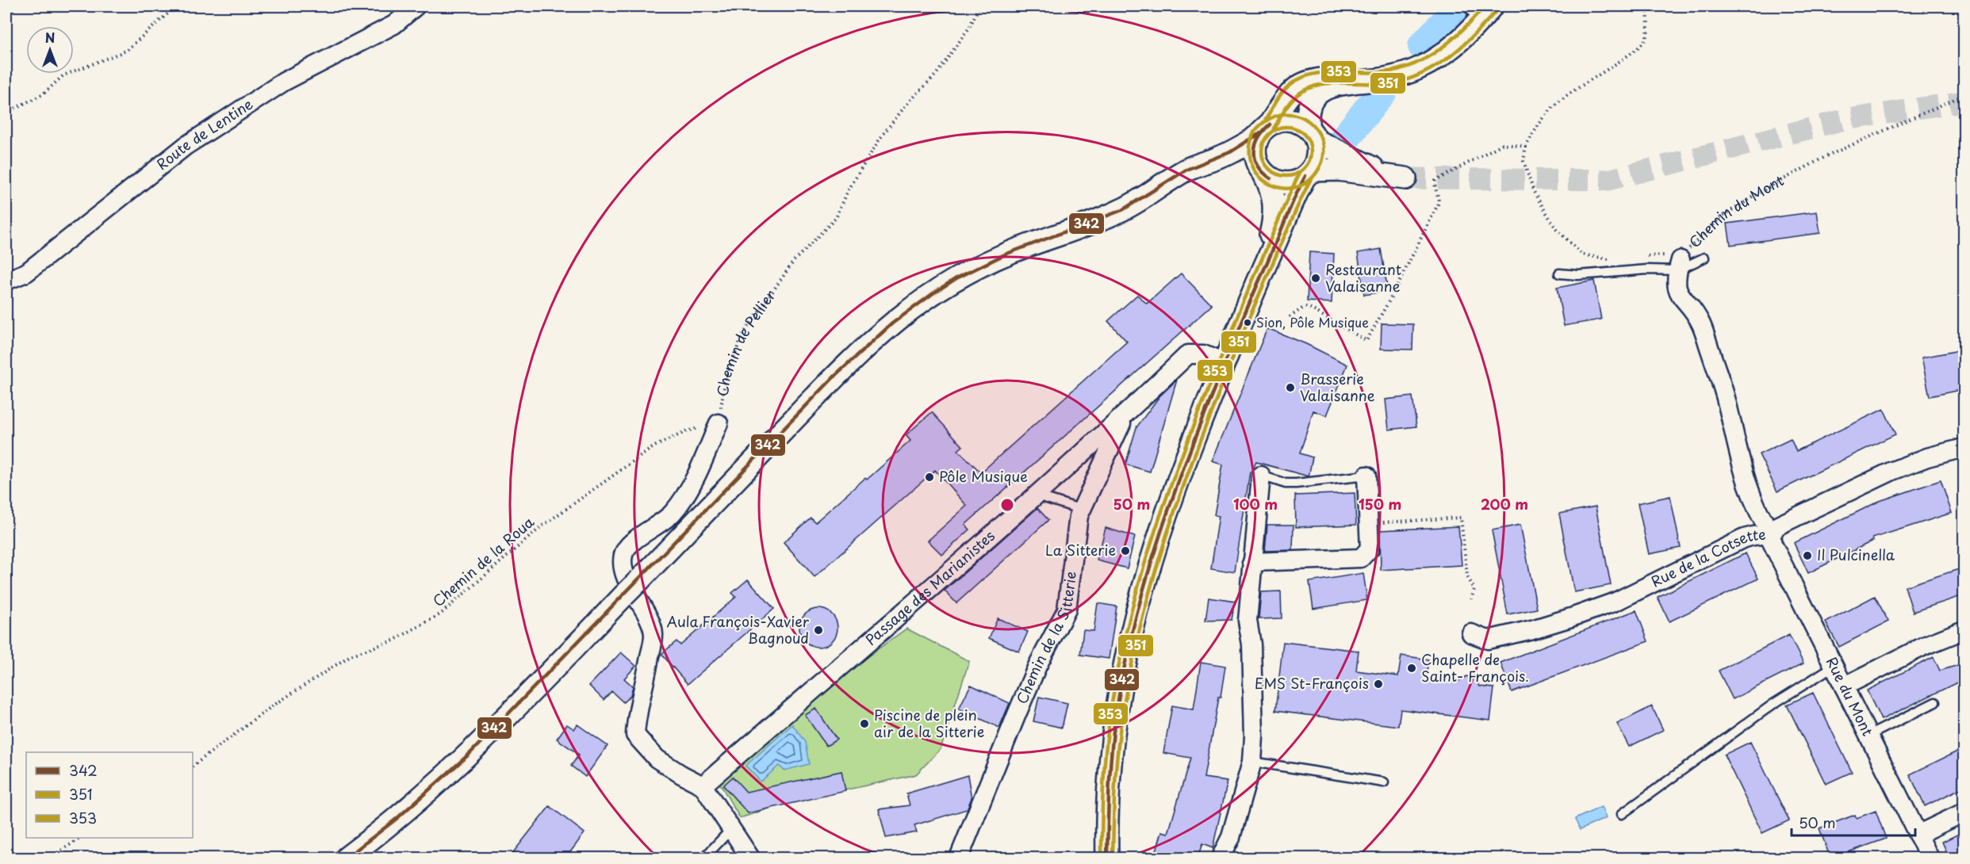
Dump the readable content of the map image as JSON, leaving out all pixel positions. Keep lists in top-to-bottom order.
{
  "streets": {
    "street": [
      "Route de Lentine",
      "Rue de la Cotsette",
      "Passage des Marianistes",
      "Chemin de la Sitterie",
      "Rue du Mont"
    ],
    "path": ["Chemin du Mont", "Chemin de Pellier", "Chemin de la Roua"]
  },
  "crossings": [
    ["Chemin de Pellier", "Chemin de la Roua"],
    ["Rue de la Cotsette", "Rue du Mont"],
    ["Passage des Marianistes", "Chemin de la Sitterie"]
  ],
  "places": [
    "Restaurant Valaisanne",
    "Sion, Pôle Musique",
    "Brasserie Valaisanne",
    "Pôle Musique",
    "La Sitterie",
    "Il Pulcinella",
    "Aula François-Xavier Bagnoud",
    "Chapelle de Saint- François.",
    "EMS St-François",
    "Piscine de plein air de la Sitterie"
  ],
  "lines": ["transit line 353", "transit line 351", "transit line 342"],
  "legend": ["342", "351", "353"],
  "scale_bar": "50 m",
  "north": "top",
  "rings": [
    "50 m",
    "100 m",
    "150 m",
    "200 m"
  ]
}
